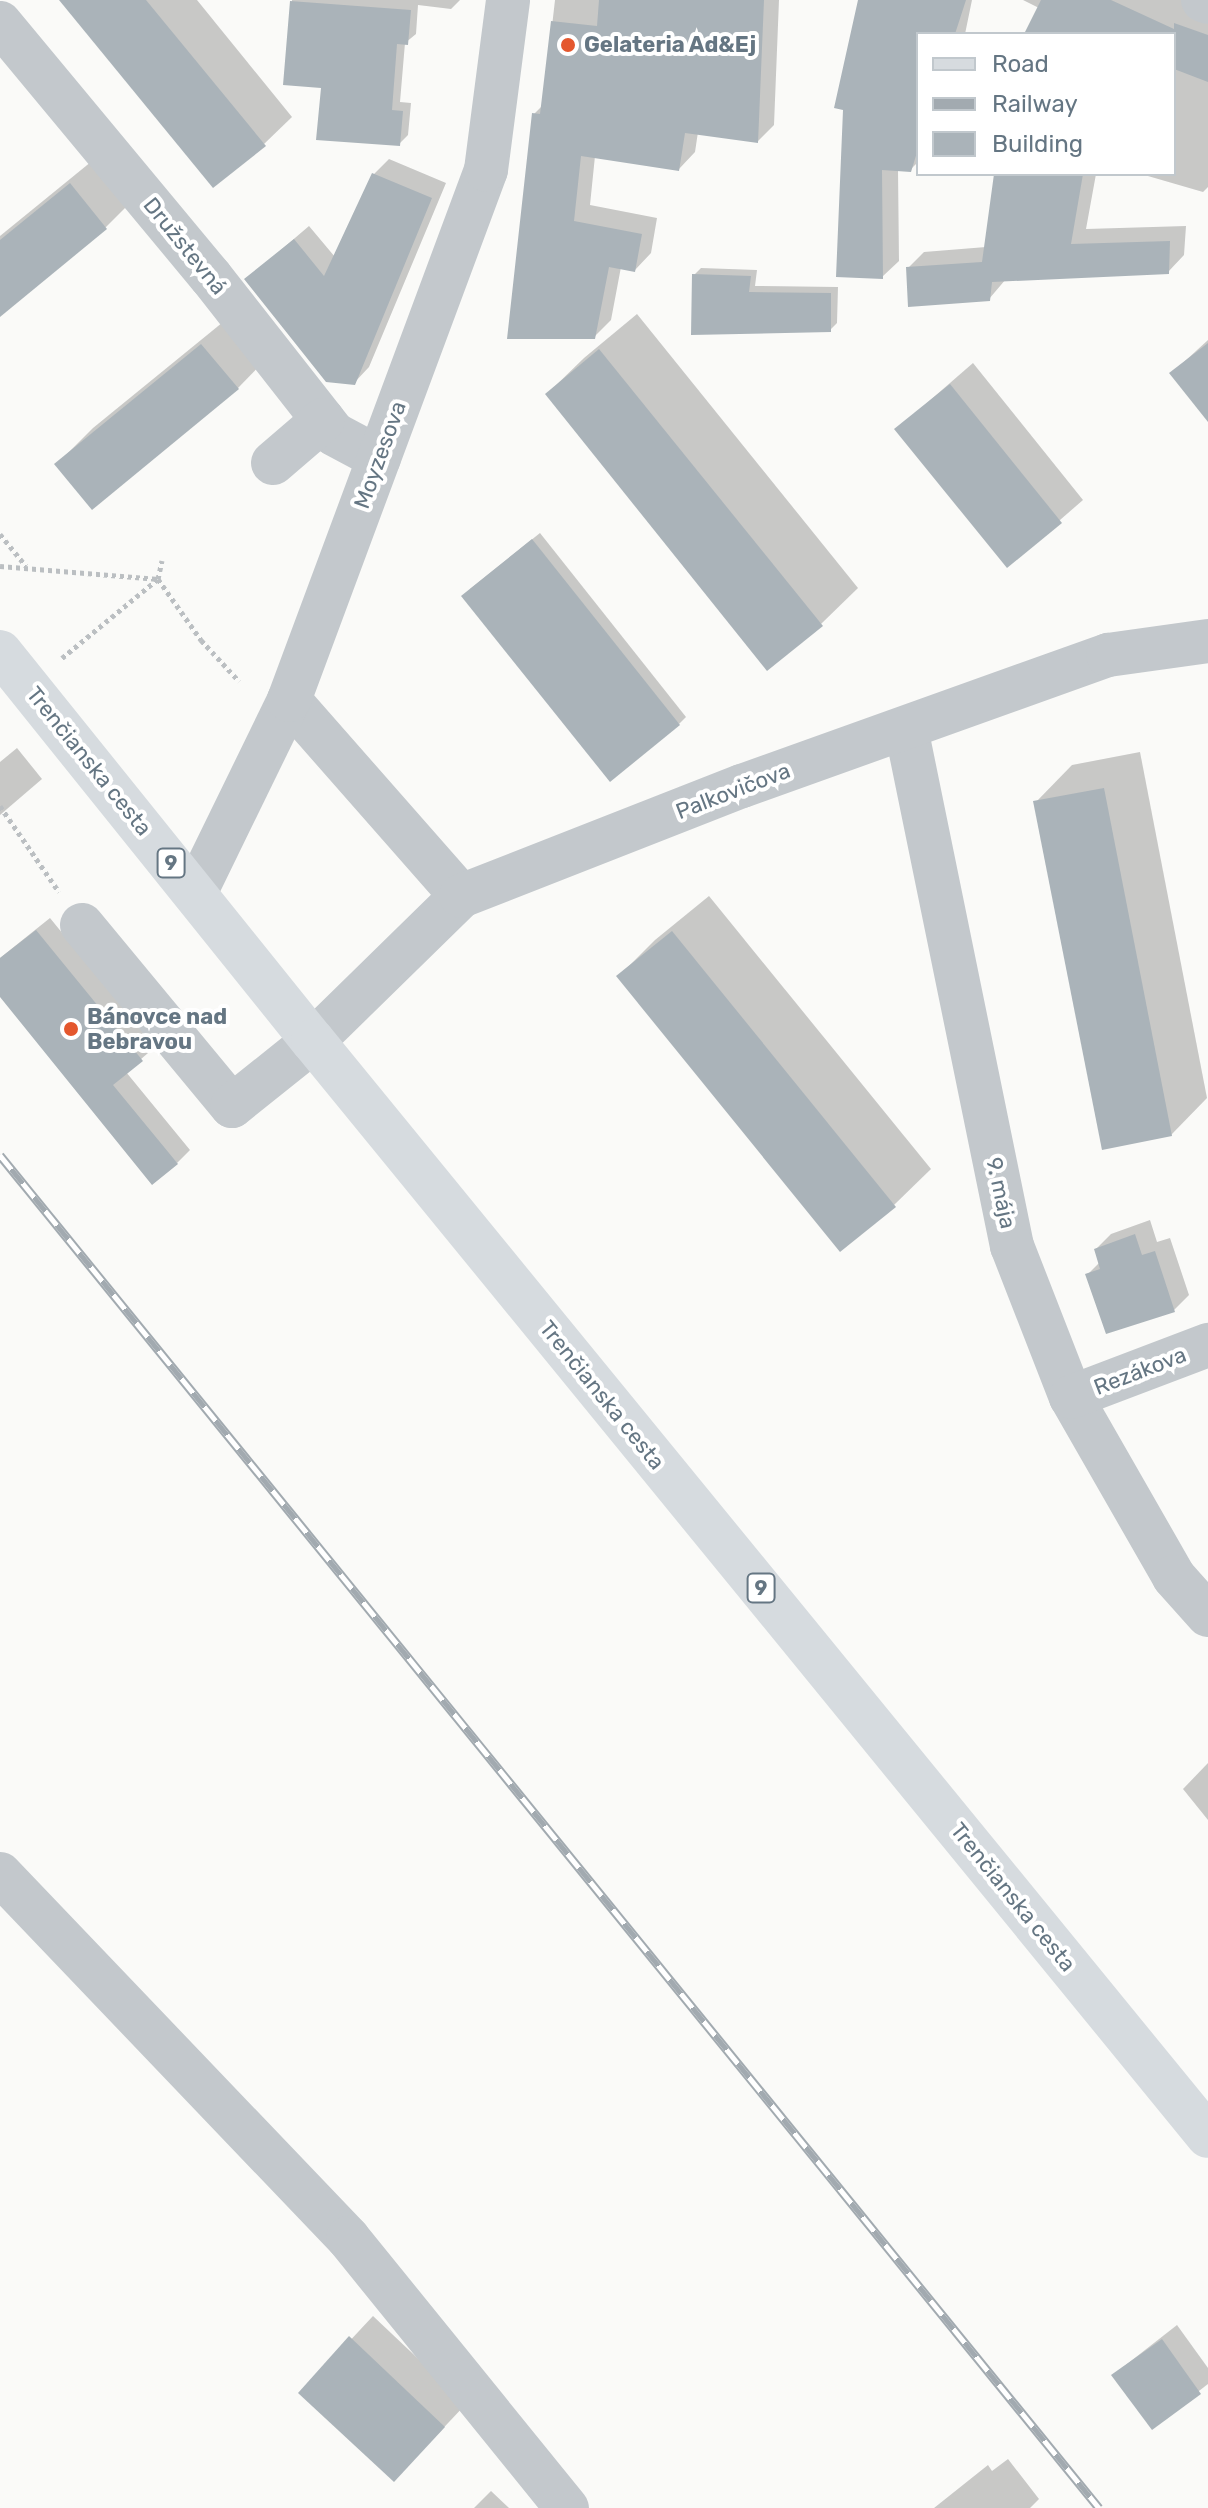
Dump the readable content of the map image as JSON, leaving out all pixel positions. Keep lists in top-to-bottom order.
{
  "streets": {
    "main road": ["Trenčianska cesta", "9"],
    "street": [
      "Družstevná",
      "Moyzesova",
      "Palkovičova",
      "9. mája",
      "Rezákova"
    ]
  },
  "crossings": [
    ["Družstevná", "Moyzesova"],
    ["Moyzesova", "Trenčianska cesta"],
    ["Trenčianska cesta", "Palkovičova"],
    ["Palkovičova", "9. mája"],
    ["9. mája", "Rezákova"]
  ],
  "places": ["Gelateria Ad&Ej", "Bánovce nad Bebravou"],
  "legend": ["Road", "Railway", "Building"]
}
